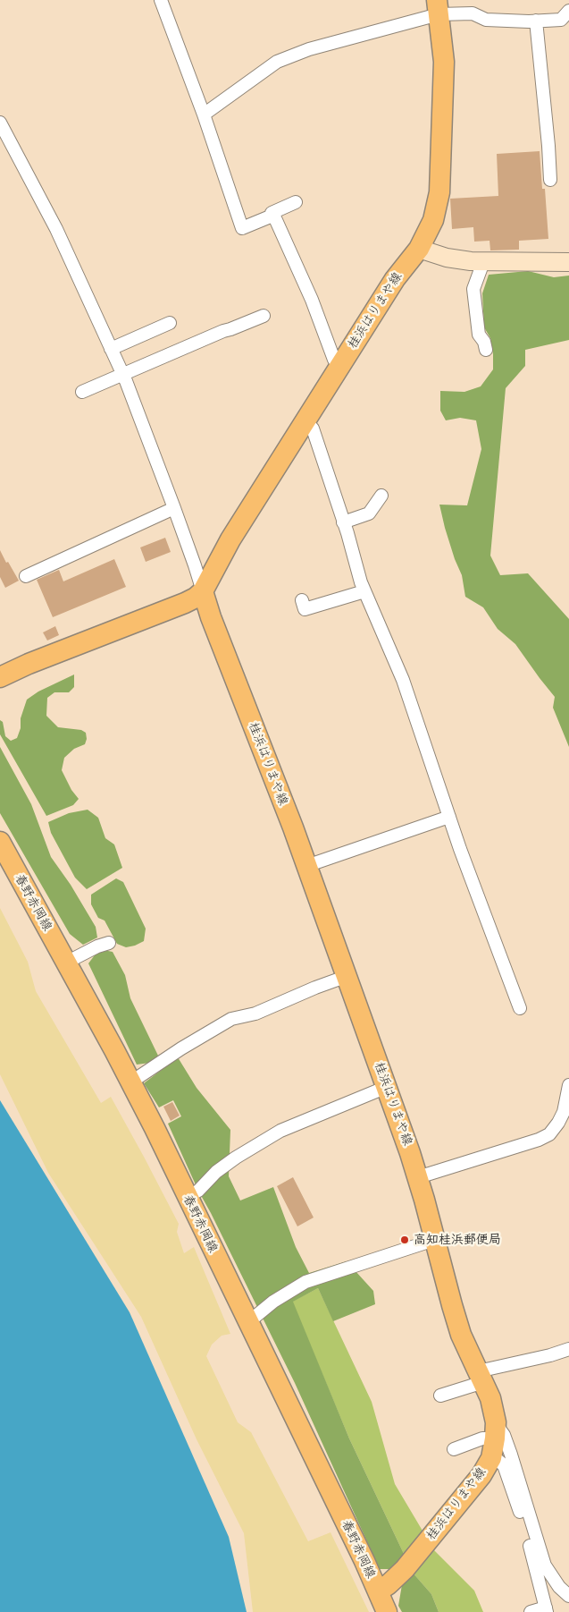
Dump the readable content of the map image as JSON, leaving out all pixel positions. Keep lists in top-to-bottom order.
{
  "streets": {
    "main road": ["桂浜はりまや線", "春野赤岡線"]
  },
  "crossings": [
    ["桂浜はりまや線", "春野赤岡線"]
  ],
  "places": ["高知桂浜郵便局"]
}
